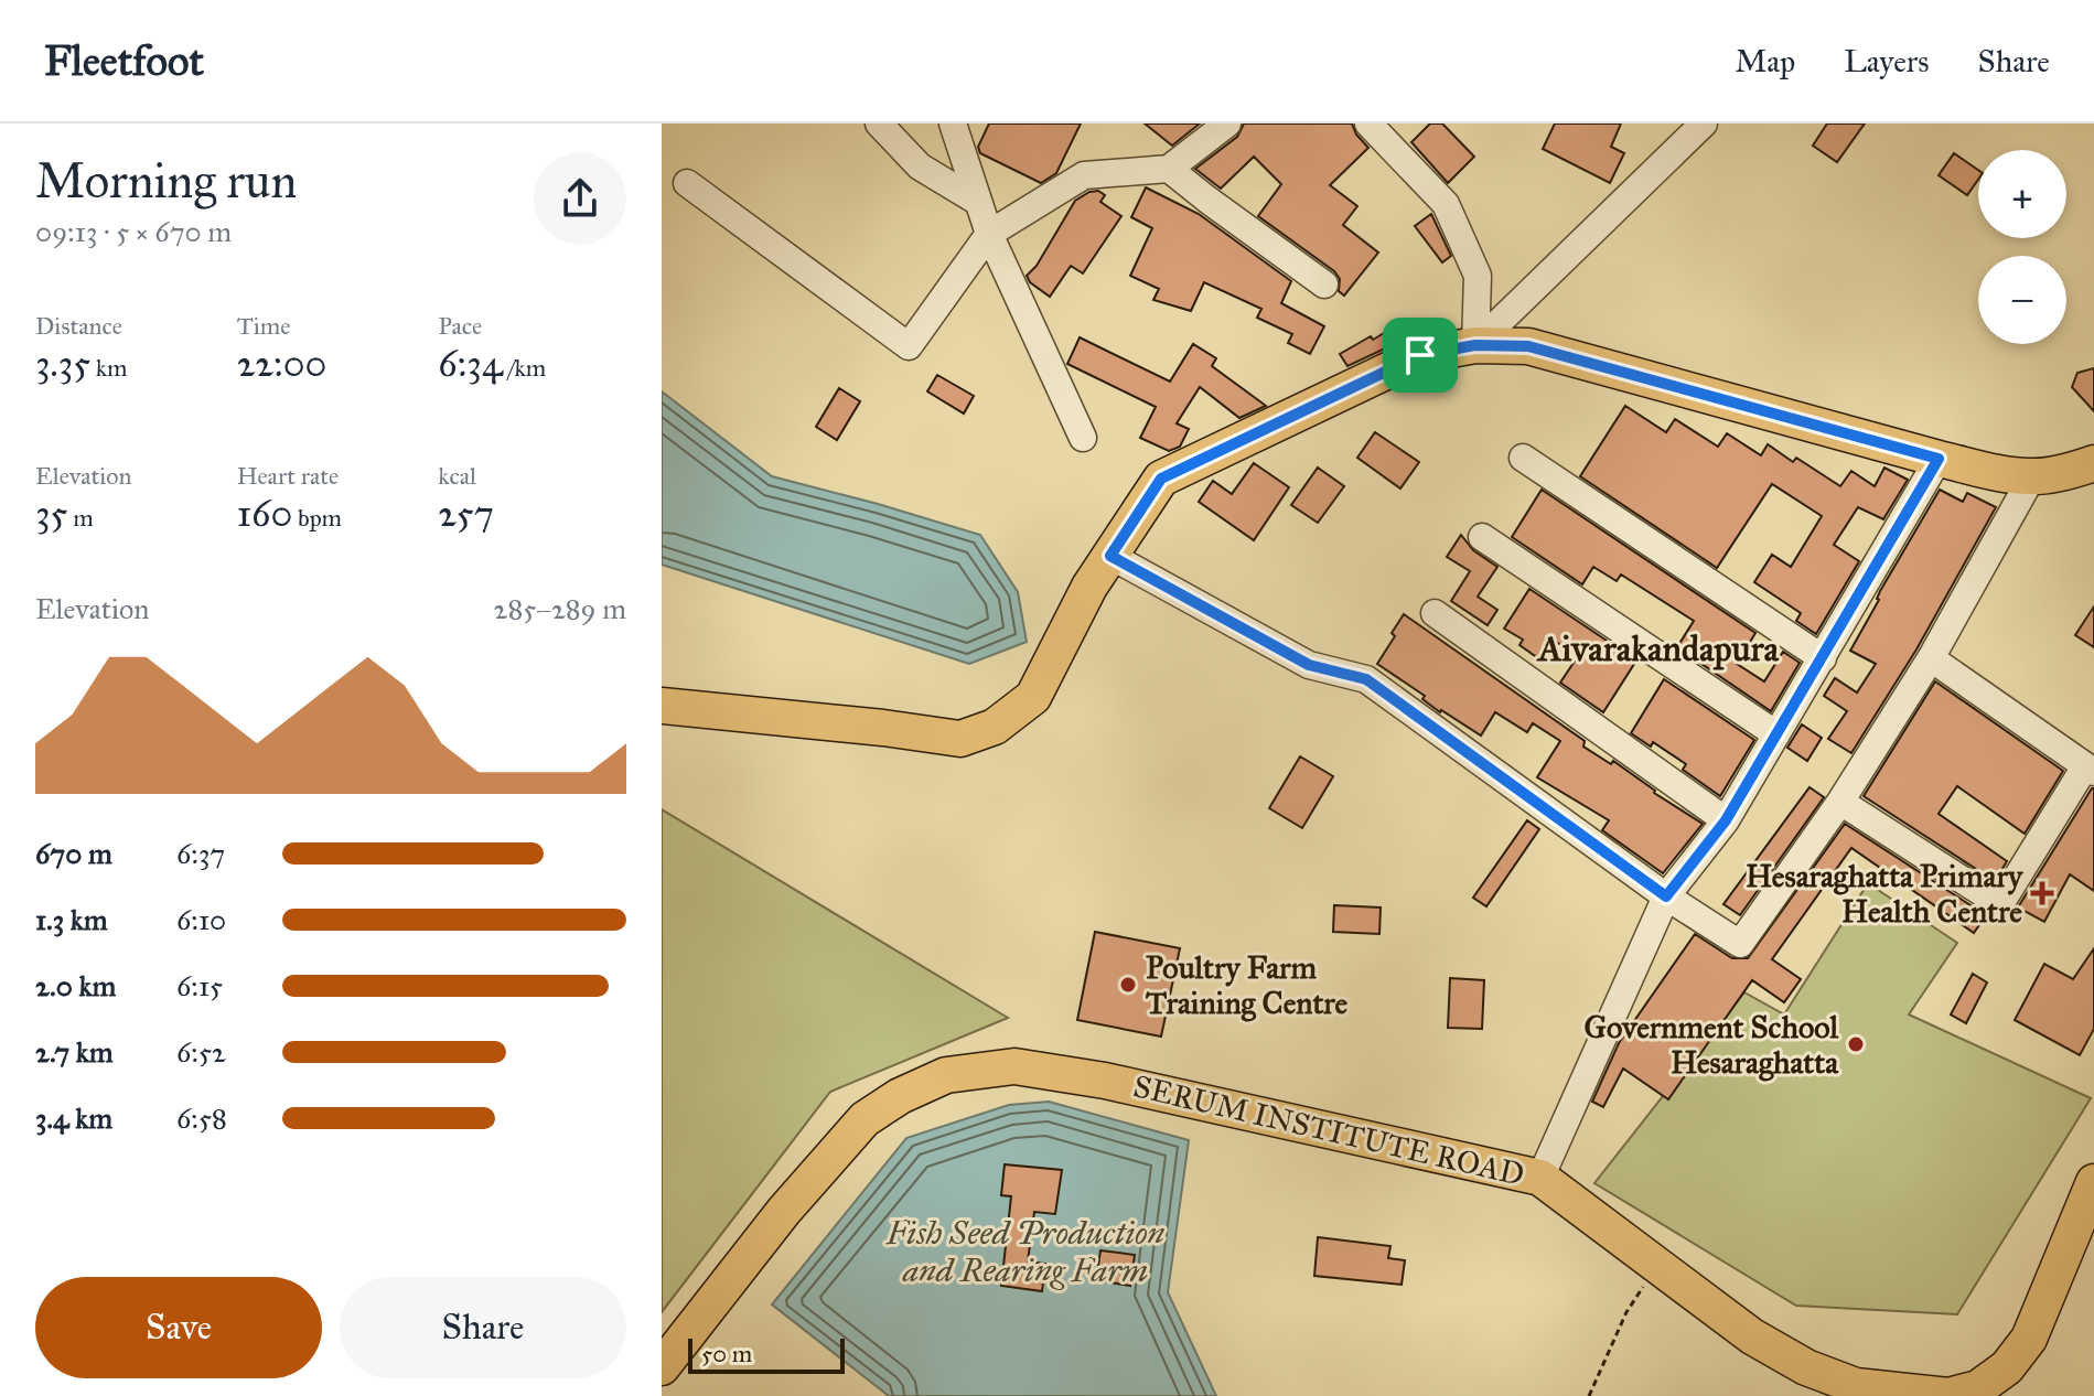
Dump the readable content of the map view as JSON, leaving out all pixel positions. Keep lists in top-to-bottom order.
{
  "streets": {
    "main road": ["SERUM INSTITUTE ROAD"]
  },
  "districts": ["Aivarakandapura"],
  "water": ["Fish Seed Production and Rearing Farm"],
  "places": {
    "health": ["Hesaraghatta Primary Health Centre"],
    "other": ["Poultry Farm Training Centre", "Government School Hesaraghatta"]
  },
  "scale_bar": "50 m",
  "page": {
    "header": "Fleetfoot",
    "nav": ["Map", "Layers", "Share"],
    "heading": ["Morning run", "09:13 · 5 × 670 m"],
    "map_buttons": ["+", "−"],
    "stats": [
      ["Distance", "3.35 km"],
      ["Time", "22:00"],
      ["Pace", "6:34 /km"],
      ["Elevation", "35 m"],
      ["Heart rate", "160 bpm"],
      ["kcal", "257"]
    ],
    "chart": ["Elevation", "285–289 m"],
    "list": [
      {
        "name": "670 m",
        "note": "6:37"
      },
      {
        "name": "1.3 km",
        "note": "6:10"
      },
      {
        "name": "2.0 km",
        "note": "6:15"
      },
      {
        "name": "2.7 km",
        "note": "6:52"
      },
      {
        "name": "3.4 km",
        "note": "6:58"
      }
    ],
    "buttons": ["Save", "Share"],
    "scale": "50 m"
  }
}
